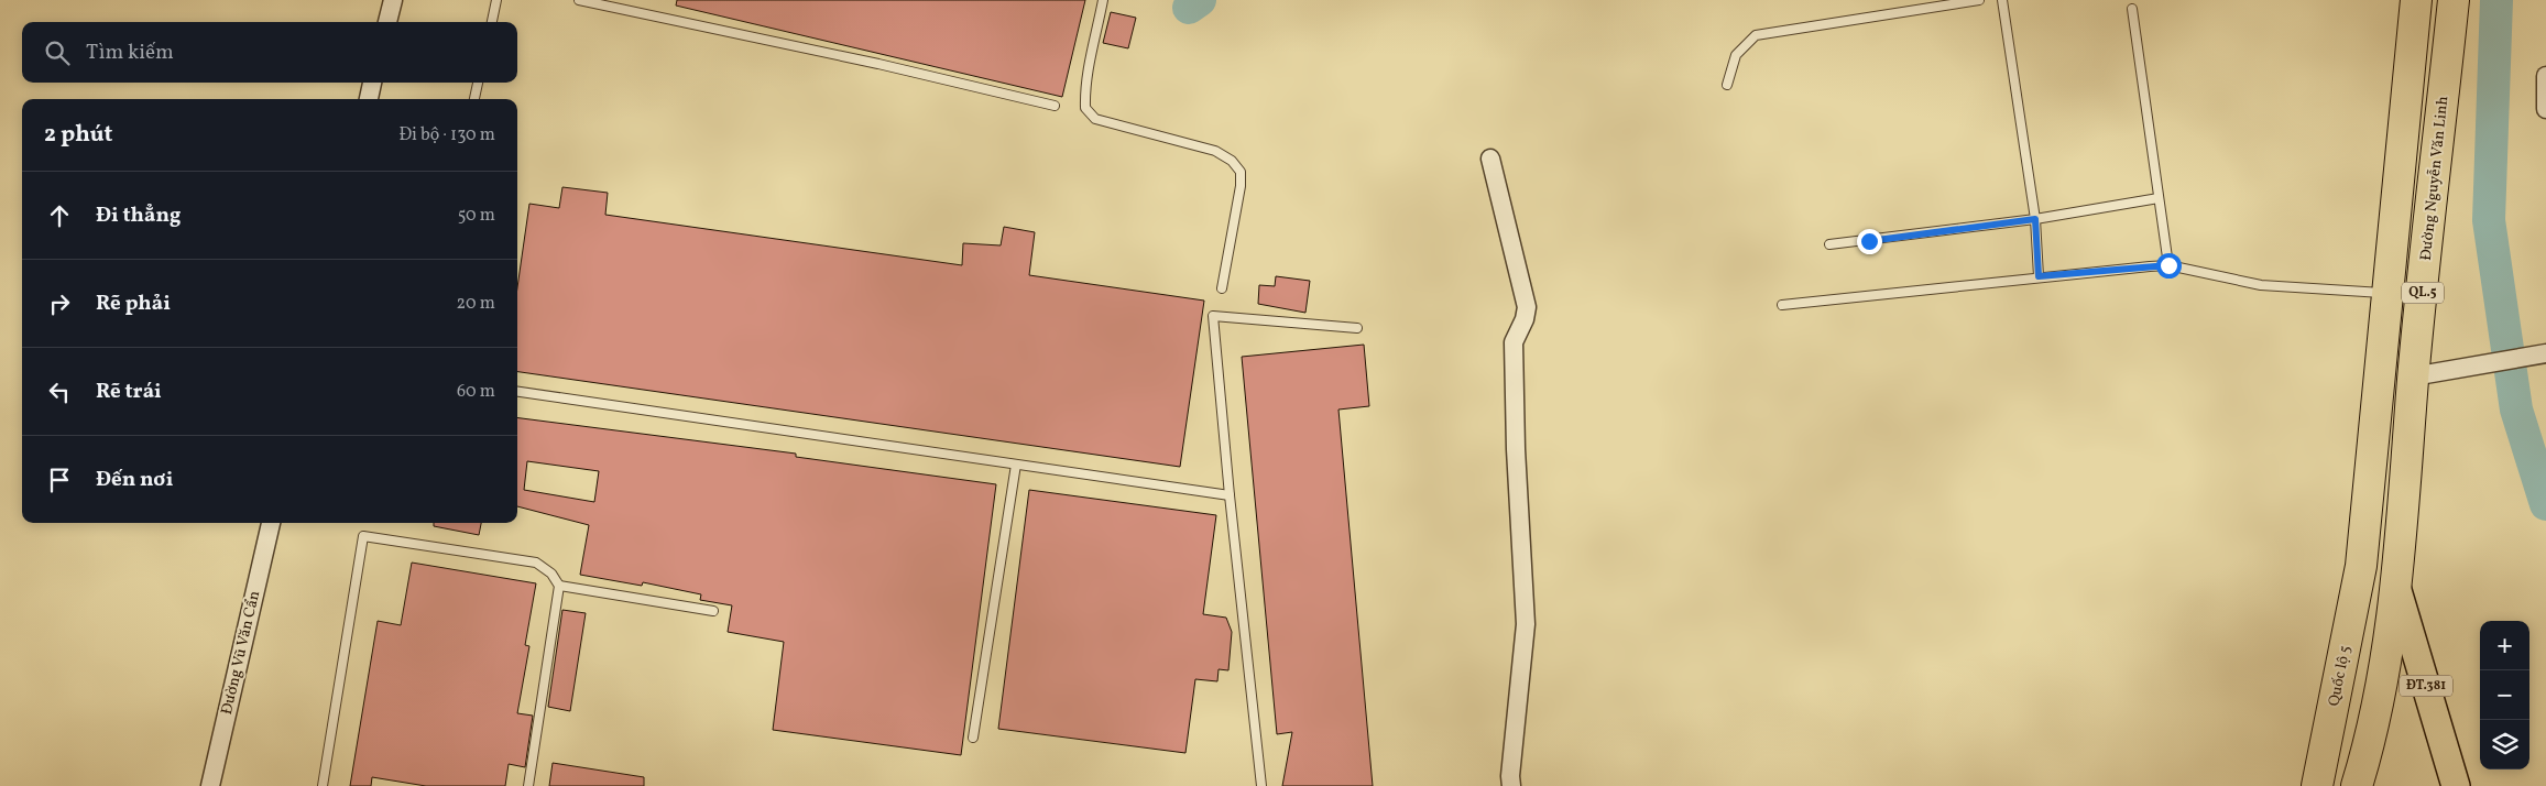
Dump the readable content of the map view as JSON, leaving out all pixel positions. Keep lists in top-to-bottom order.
{
  "streets": {
    "highway": ["Đường Nguyễn Văn Linh", "QL.5", "Quốc lộ 5"],
    "main road": ["ĐT.381"],
    "street": ["Đường Vũ Văn Cẩn"]
  },
  "crossings": [
    ["Đường Nguyễn Văn Linh", "QL.5"],
    ["Đường Nguyễn Văn Linh", "ĐT.381"],
    ["QL.5", "Quốc lộ 5"],
    ["QL.5", "ĐT.381"]
  ],
  "page": {
    "search": "Tìm kiếm",
    "heading": ["2 phút", "Đi bộ · 130 m"],
    "list": [
      ["Đi thẳng", "50 m"],
      ["Rẽ phải", "20 m"],
      ["Rẽ trái", "60 m"],
      "Đến nơi"
    ],
    "map_buttons": ["+", "−"]
  }
}
